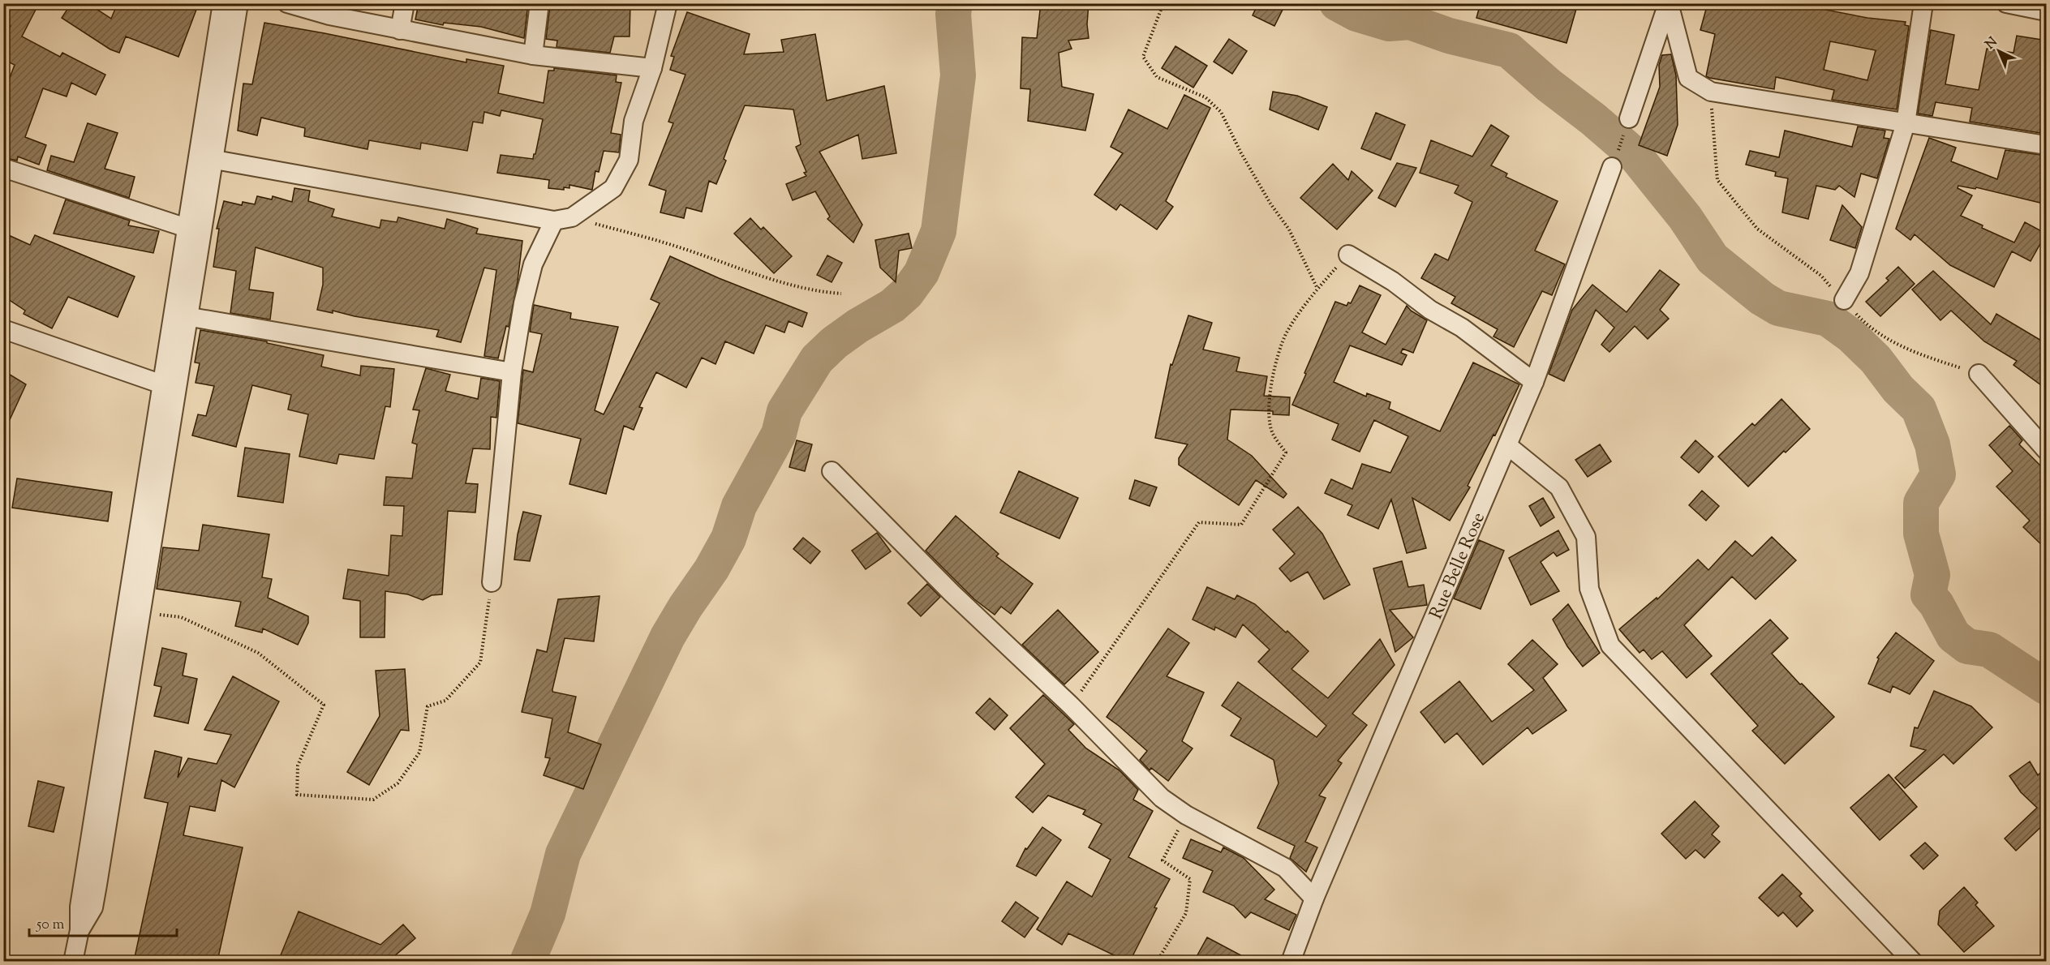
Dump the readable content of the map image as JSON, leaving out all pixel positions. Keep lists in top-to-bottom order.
{
  "streets": {
    "street": ["Rue Belle Rose"]
  },
  "scale_bar": "50 m",
  "north": "top left"
}
